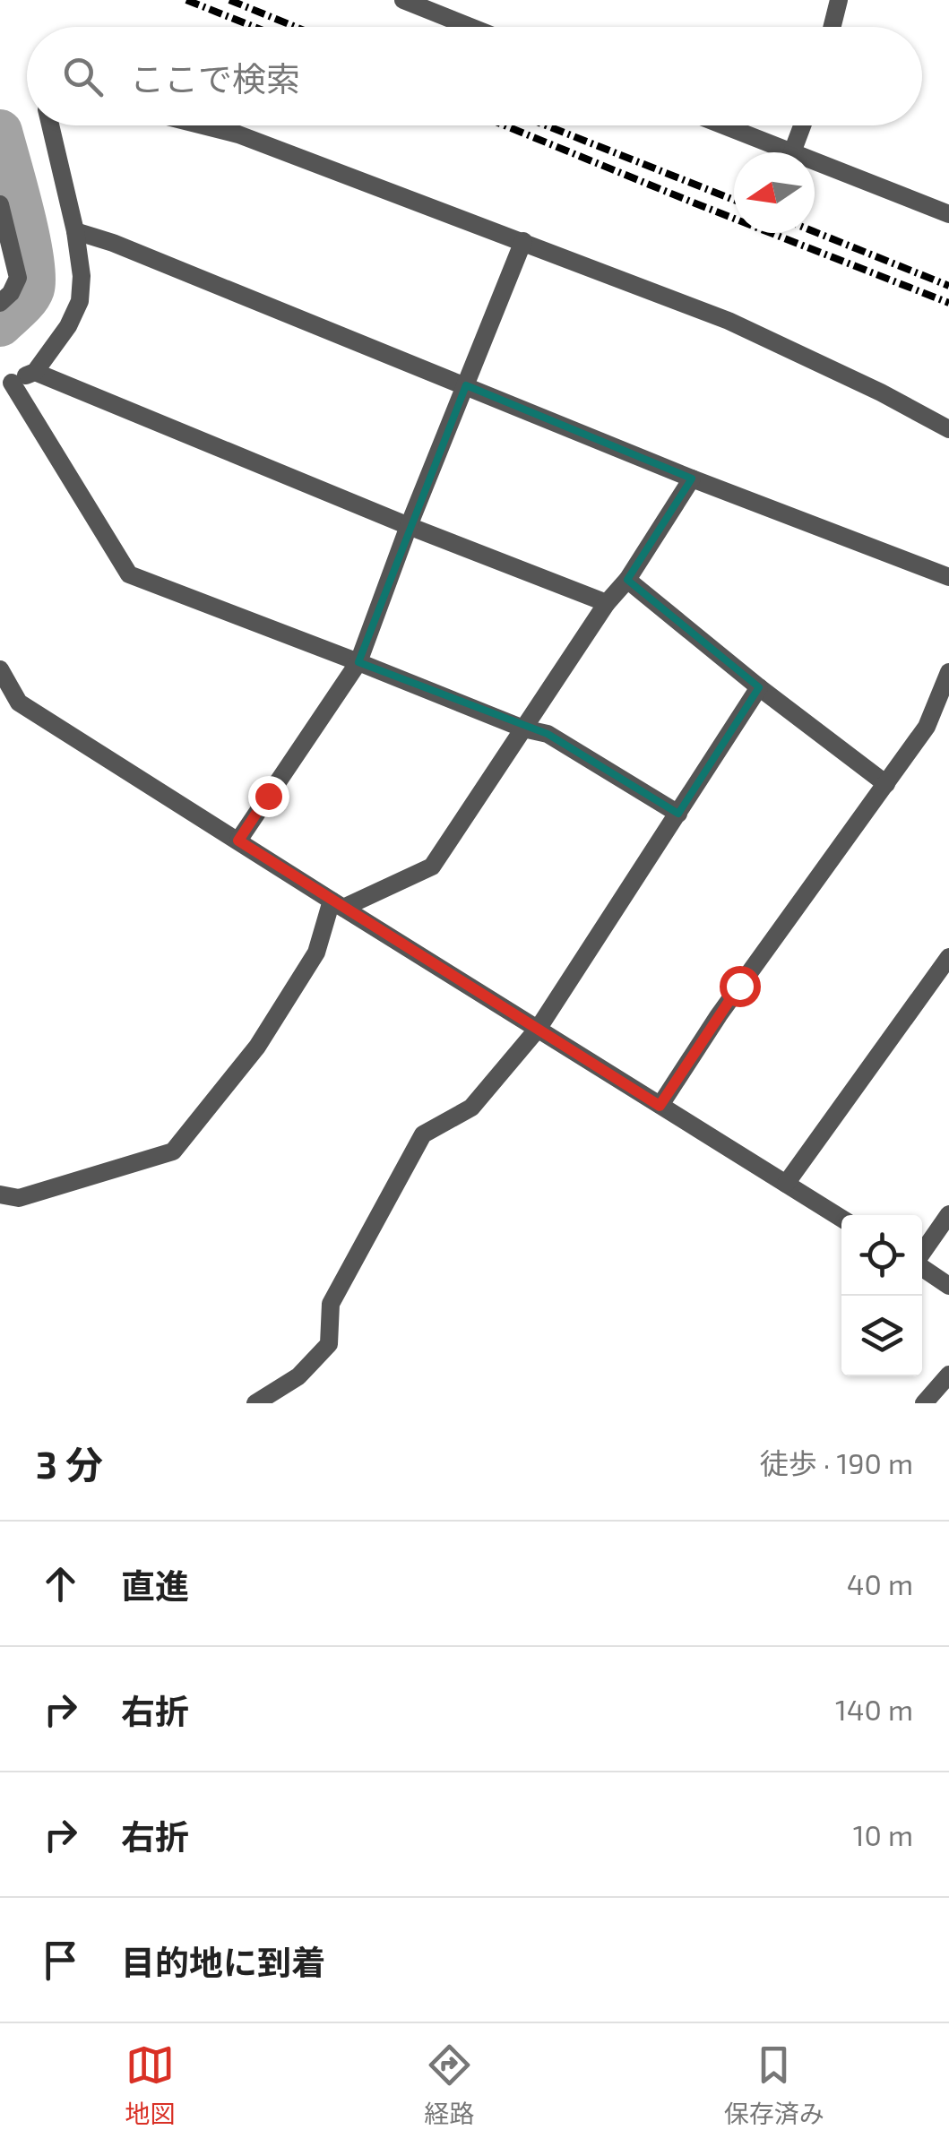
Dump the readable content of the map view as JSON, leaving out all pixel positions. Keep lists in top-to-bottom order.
{
  "north": "left",
  "page": {
    "search": "ここで検索",
    "heading": ["3 分", "徒歩 · 190 m"],
    "list": [
      ["直進", "40 m"],
      ["右折", "140 m"],
      ["右折", "10 m"],
      "目的地に到着"
    ],
    "nav": ["地図", "経路", "保存済み"]
  }
}
